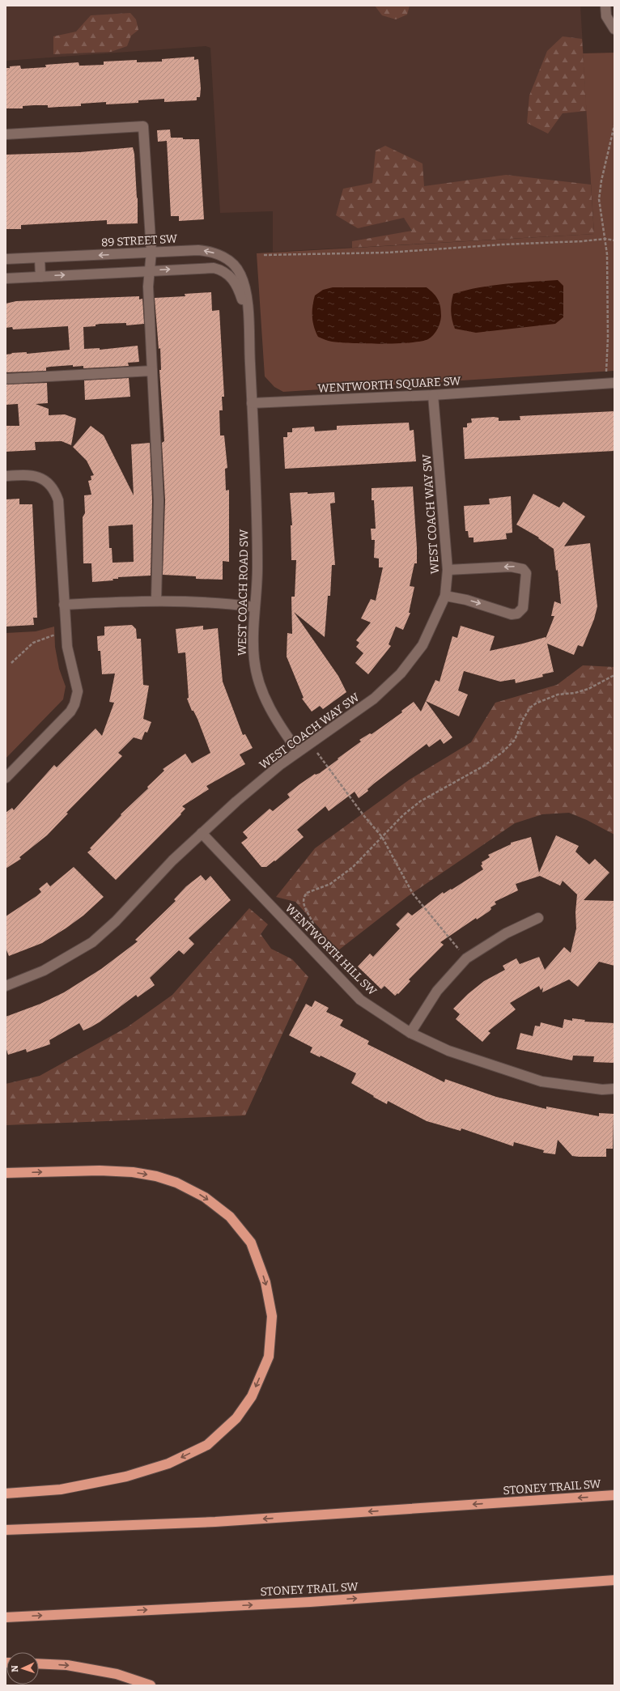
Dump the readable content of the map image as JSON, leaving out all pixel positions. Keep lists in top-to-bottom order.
{
  "streets": {
    "highway": ["STONEY TRAIL SW"],
    "street": [
      "89 STREET SW",
      "WENTWORTH SQUARE SW",
      "WEST COACH WAY SW",
      "WEST COACH ROAD SW",
      "WENTWORTH HILL SW"
    ]
  },
  "crossings": [
    ["WENTWORTH SQUARE SW", "WEST COACH WAY SW"],
    ["WENTWORTH SQUARE SW", "WEST COACH ROAD SW"],
    ["WEST COACH WAY SW", "WEST COACH ROAD SW"],
    ["WEST COACH WAY SW", "WENTWORTH HILL SW"]
  ],
  "north": "left"
}
